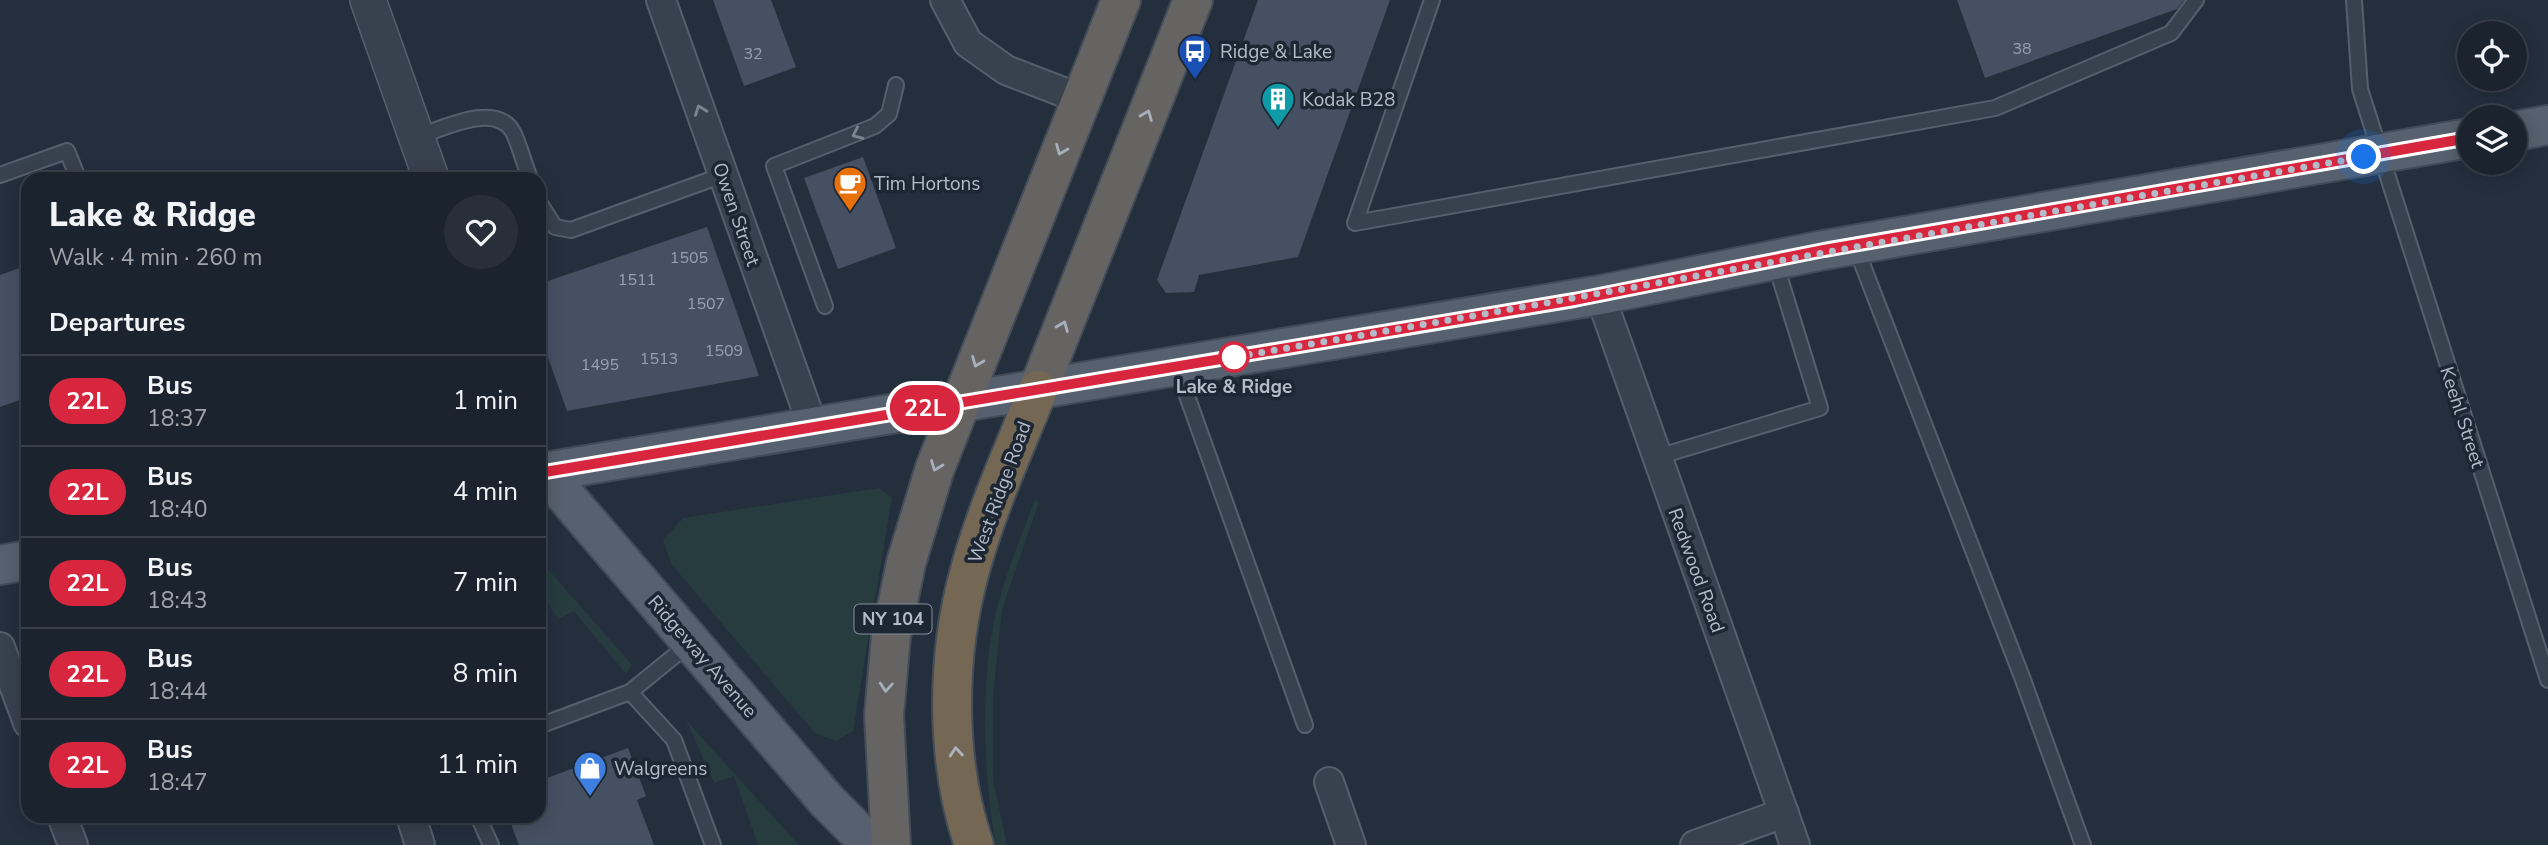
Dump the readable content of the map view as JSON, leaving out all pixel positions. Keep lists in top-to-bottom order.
{
  "streets": {
    "highway": ["West Ridge Road", "NY 104"],
    "main road": ["Ridgeway Avenue"],
    "street": ["Owen Street", "Redwood Road"],
    "lane": ["Keehl Street"]
  },
  "one_way": ["Owen Street"],
  "places": {
    "bus stop": ["Ridge & Lake"],
    "building": ["Kodak B28"],
    "cafe": ["Tim Hortons"],
    "other": ["Lake & Ridge"],
    "shop": ["Walgreens"]
  },
  "lines": ["bus line 22L"],
  "house_numbers": [
    "38",
    "32",
    "1505",
    "1511",
    "1507",
    "1509",
    "1513",
    "1495"
  ],
  "page": {
    "on_map": "22L",
    "heading": [
      ["Lake & Ridge", "Walk · 4 min · 260 m"],
      "Departures"
    ],
    "list": [
      {
        "mark": "22L",
        "name": "Bus",
        "note": "18:37",
        "value": "1 min"
      },
      {
        "mark": "22L",
        "name": "Bus",
        "note": "18:40",
        "value": "4 min"
      },
      {
        "mark": "22L",
        "name": "Bus",
        "note": "18:43",
        "value": "7 min"
      },
      {
        "mark": "22L",
        "name": "Bus",
        "note": "18:44",
        "value": "8 min"
      },
      {
        "mark": "22L",
        "name": "Bus",
        "note": "18:47",
        "value": "11 min"
      }
    ]
  }
}
